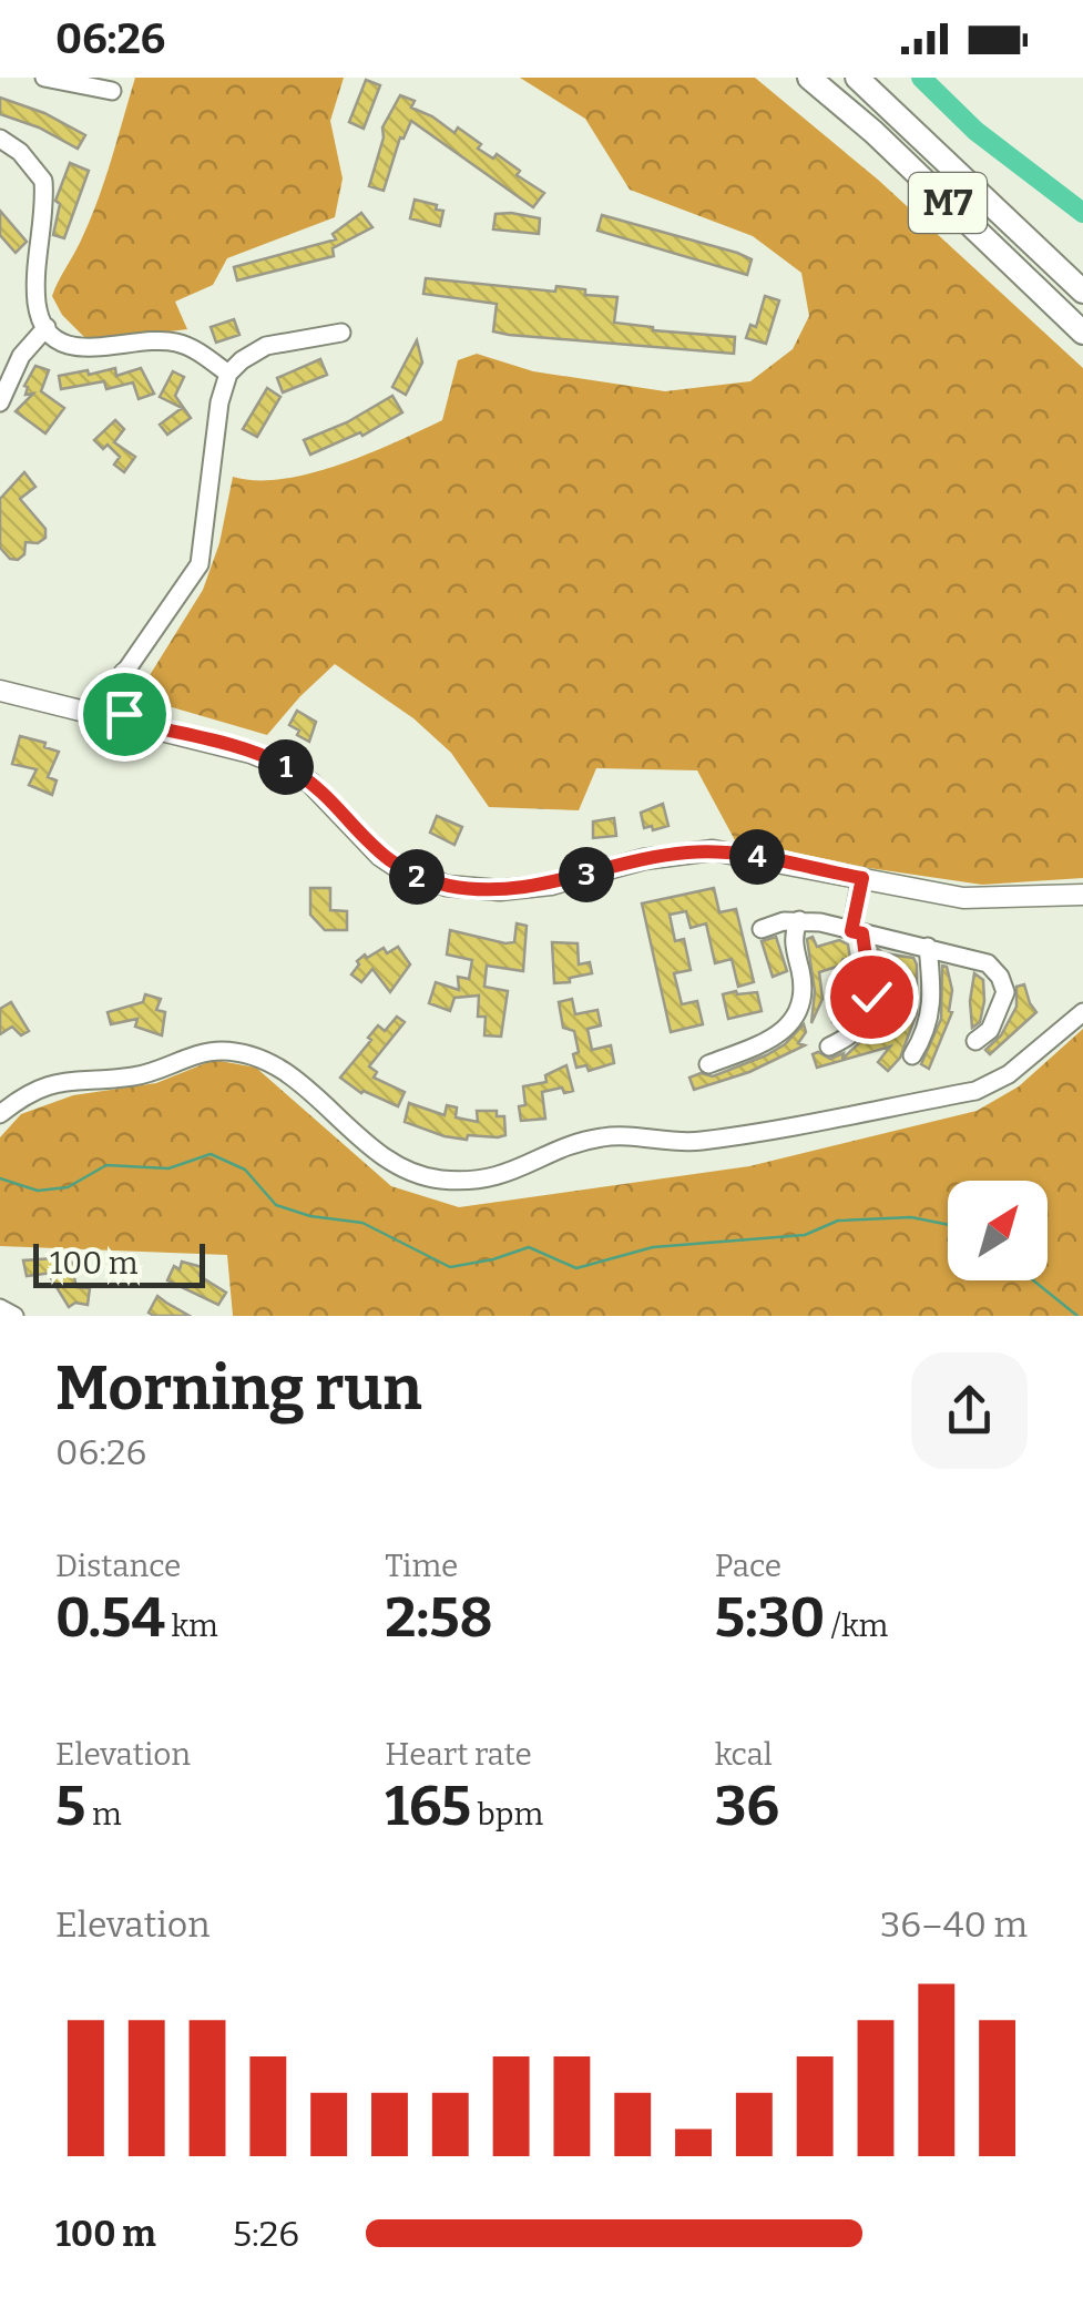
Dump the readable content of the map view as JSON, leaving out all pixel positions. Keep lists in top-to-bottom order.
{
  "streets": {
    "highway": ["M7"]
  },
  "scale_bar": "100 m",
  "north": "top right",
  "page": {
    "status": "06:26",
    "pins": [
      "1",
      "4",
      "3",
      "2"
    ],
    "scale": "100 m",
    "heading": ["Morning run", "06:26"],
    "stats": [
      ["Distance", "0.54 km"],
      ["Time", "2:58"],
      ["Pace", "5:30 /km"],
      ["Elevation", "5 m"],
      ["Heart rate", "165 bpm"],
      ["kcal", "36"]
    ],
    "chart": ["Elevation", "36–40 m"],
    "list": [
      {
        "name": "100 m",
        "note": "5:26"
      }
    ]
  }
}
